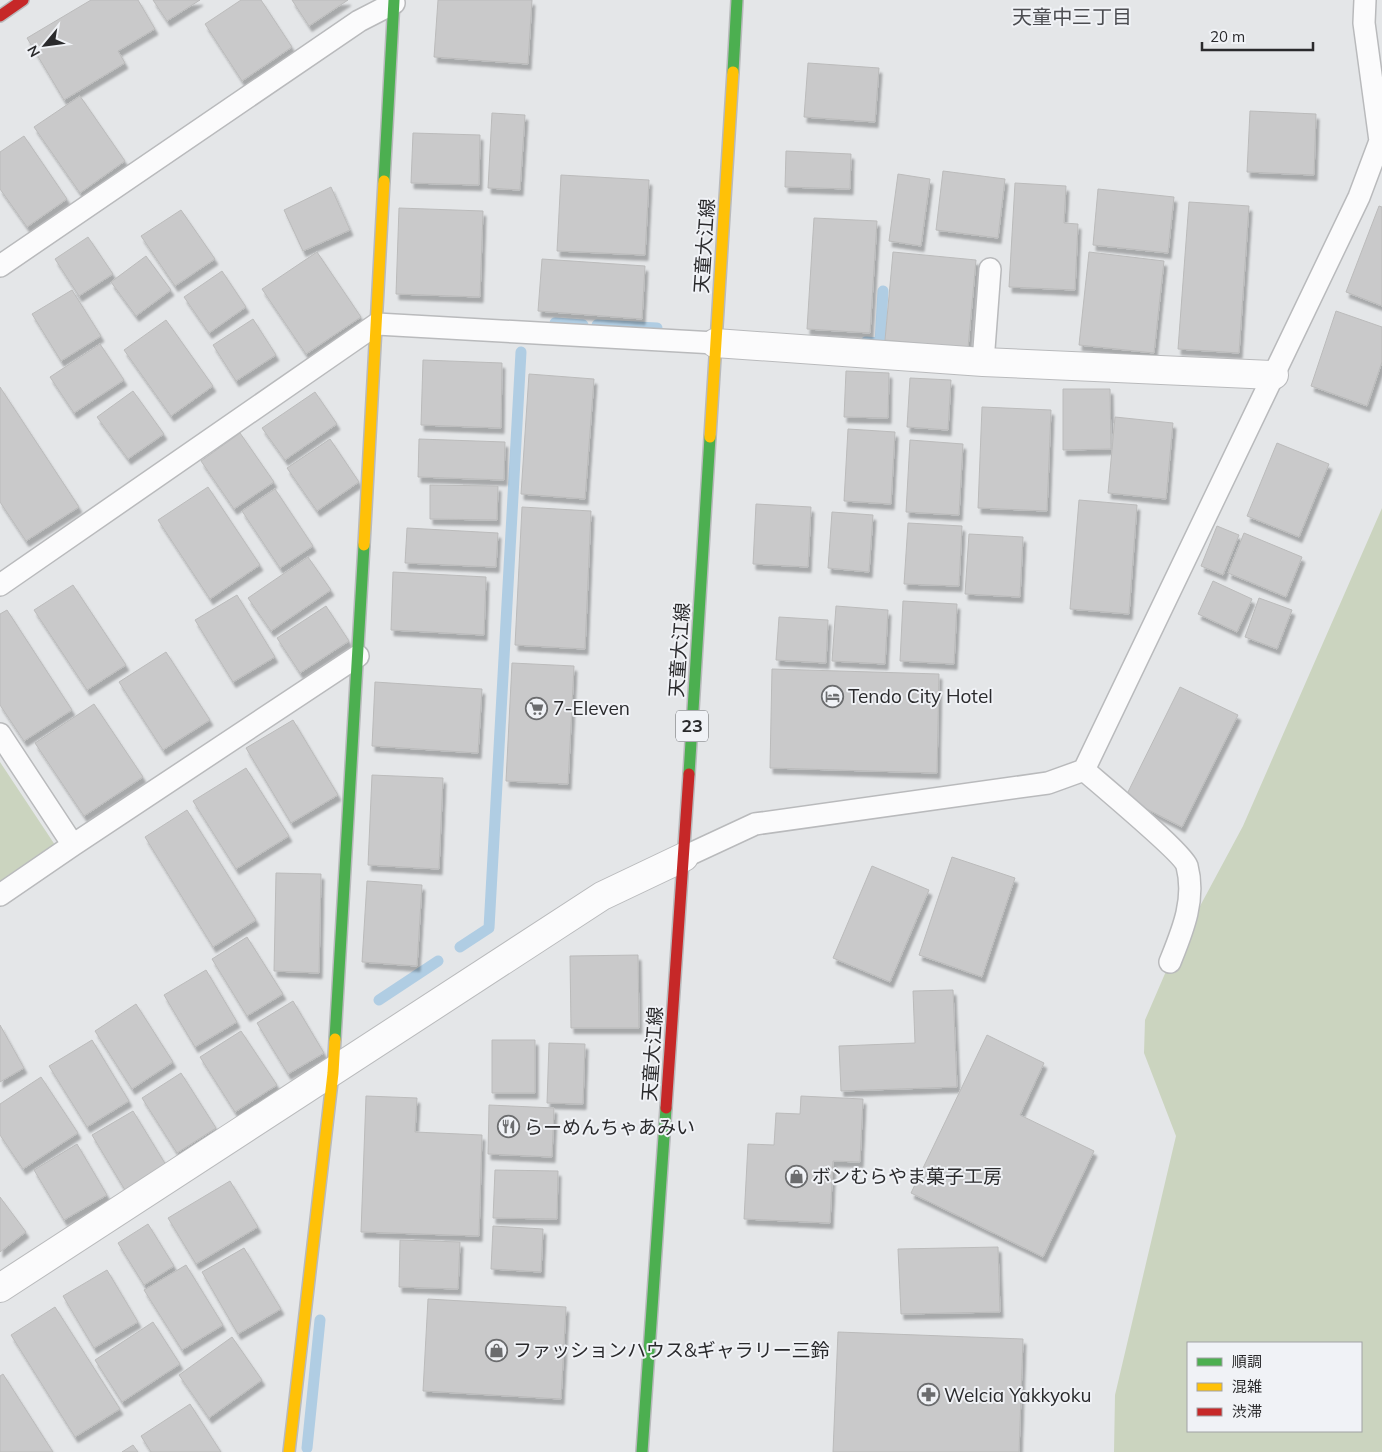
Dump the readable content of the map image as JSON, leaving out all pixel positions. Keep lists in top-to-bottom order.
{
  "streets": {
    "street": ["天童大江線", "23"]
  },
  "districts": ["天童中三丁目"],
  "places": {
    "hotel": ["Tendo City Hotel"],
    "supermarket": ["7-Eleven"],
    "restaurant": ["らーめんちゃあみい"],
    "shop": ["ボンむらやま菓子工房", "ファッションハウス&ギャラリー三鈴"],
    "pharmacy": ["Welcia Yakkyoku"]
  },
  "legend": ["順調", "混雑", "渋滞"],
  "scale_bar": "20 m",
  "north": "bottom left"
}
